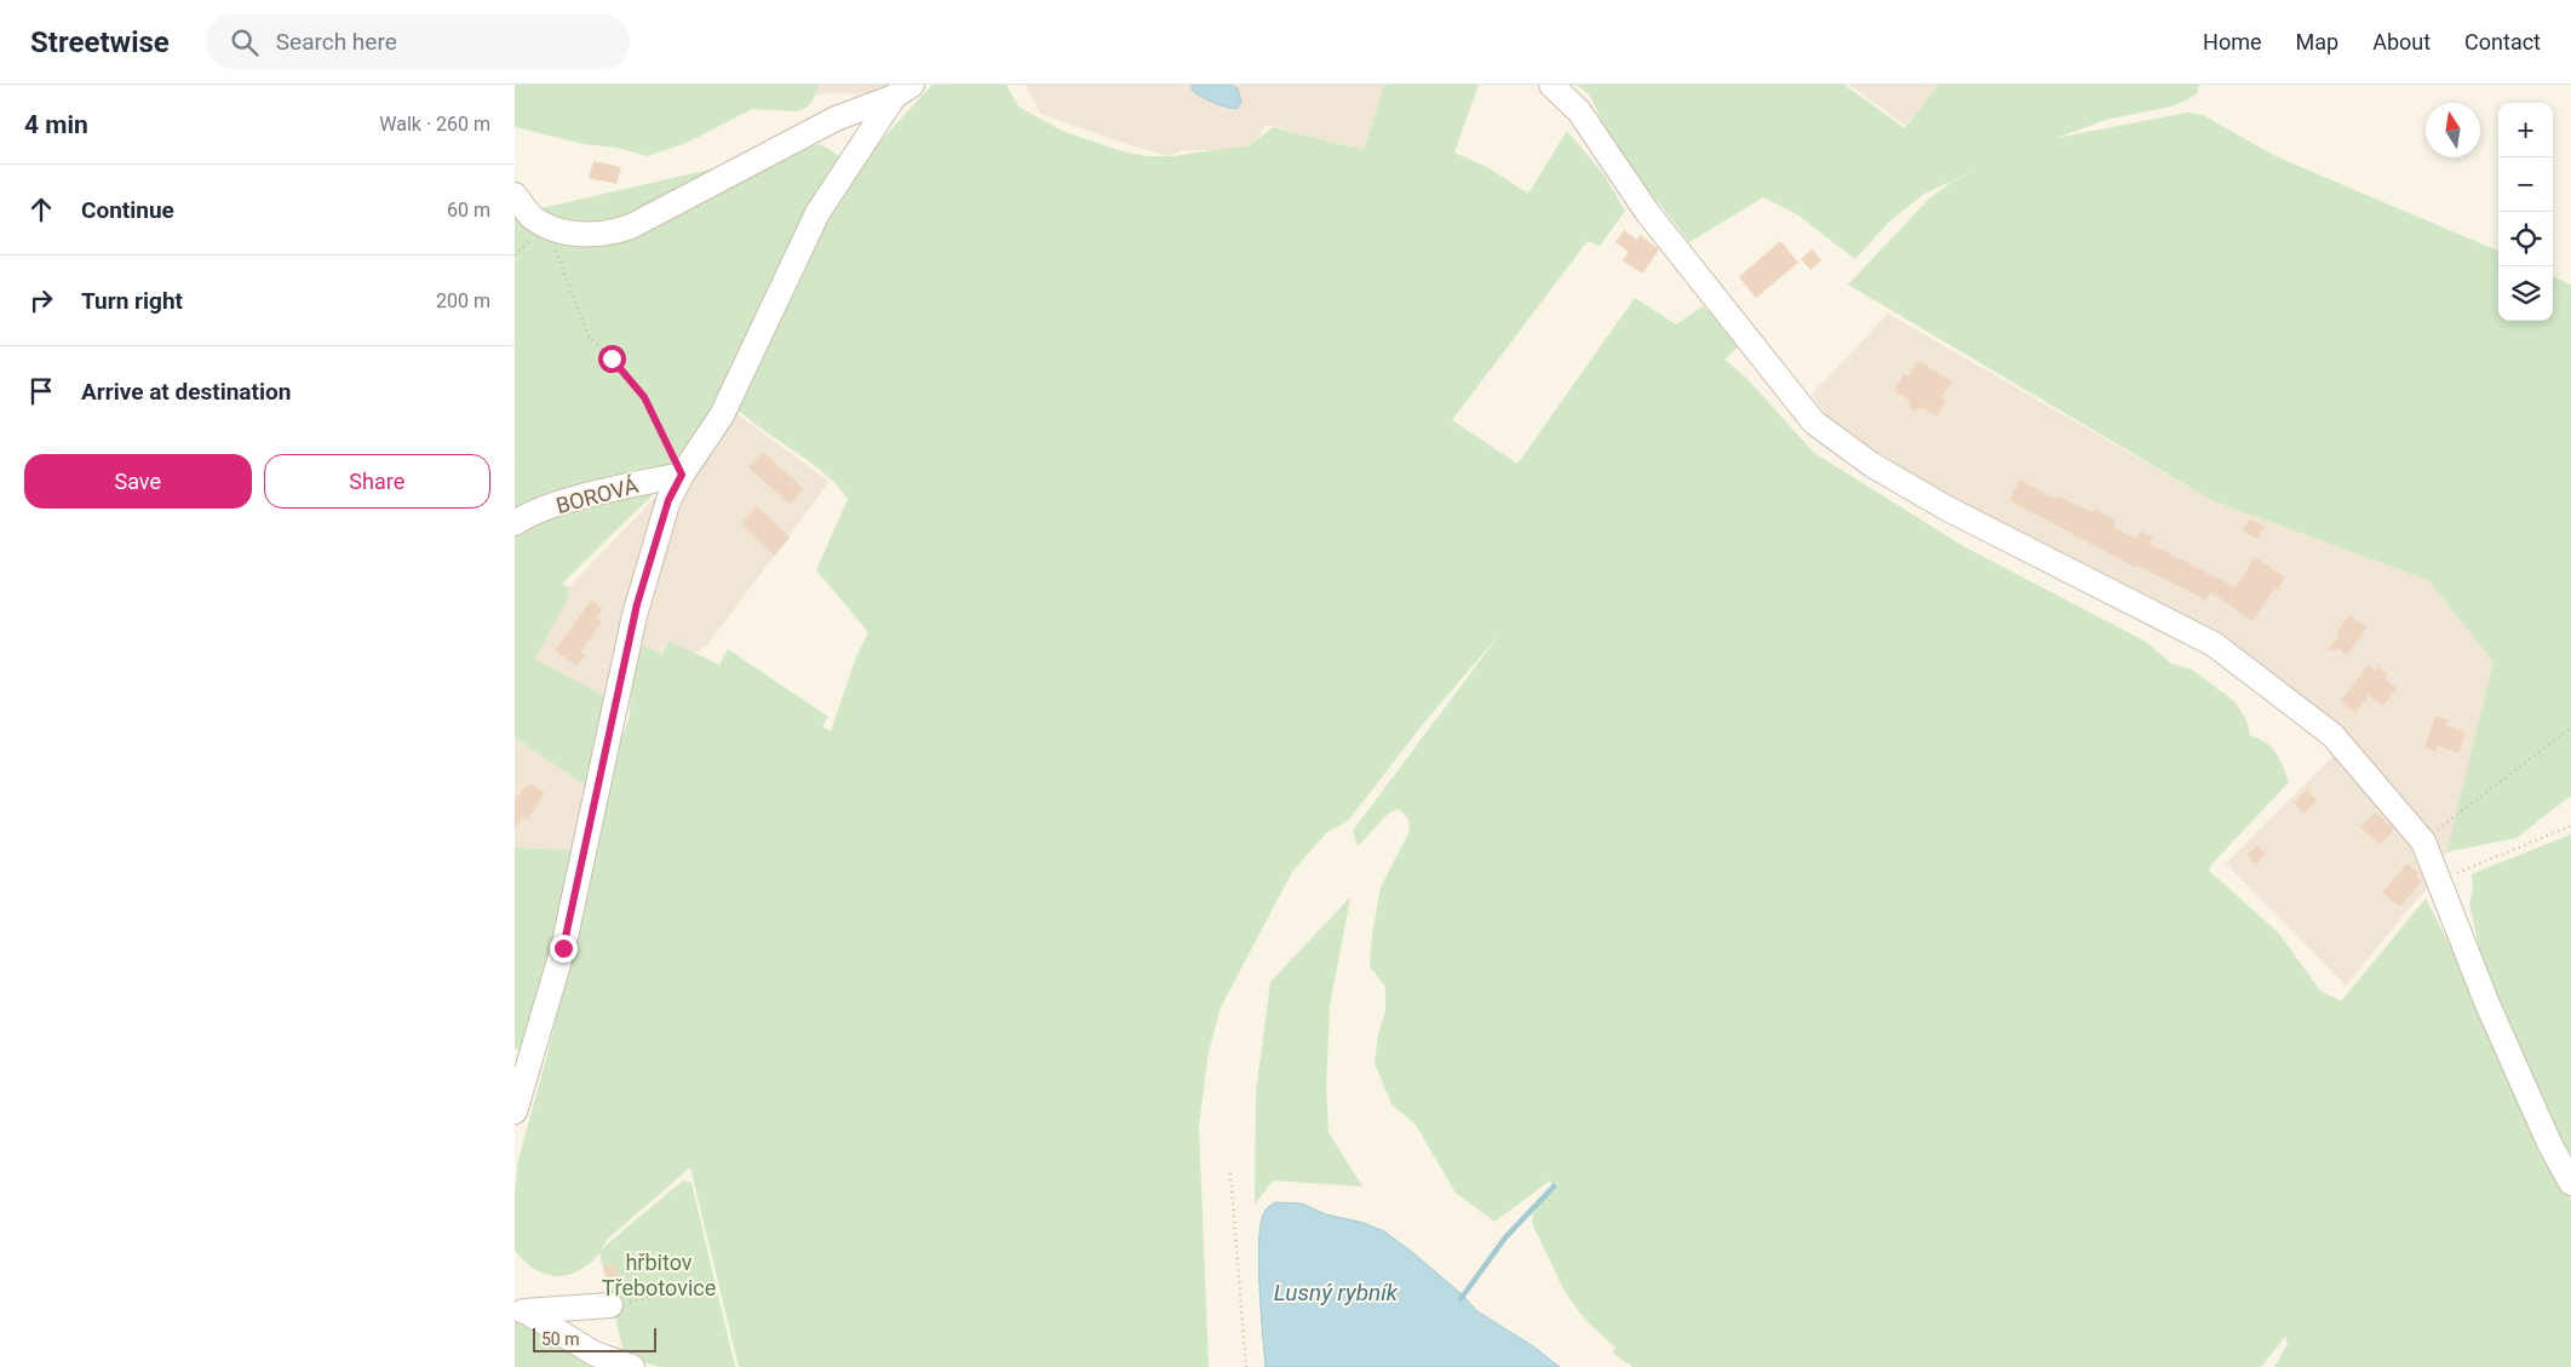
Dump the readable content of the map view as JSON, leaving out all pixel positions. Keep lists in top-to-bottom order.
{
  "streets": {
    "street": ["BOROVÁ"]
  },
  "water": ["Lusný rybník"],
  "parks": ["hřbitov Třebotovice"],
  "scale_bar": "50 m",
  "north": "top",
  "page": {
    "header": "Streetwise",
    "search": "Search here",
    "nav": [
      "Home",
      "Map",
      "About",
      "Contact"
    ],
    "heading": ["4 min", "Walk · 260 m"],
    "map_buttons": ["+", "−"],
    "list": [
      ["Continue", "60 m"],
      ["Turn right", "200 m"],
      "Arrive at destination"
    ],
    "buttons": ["Save", "Share"],
    "scale": "50 m"
  }
}
